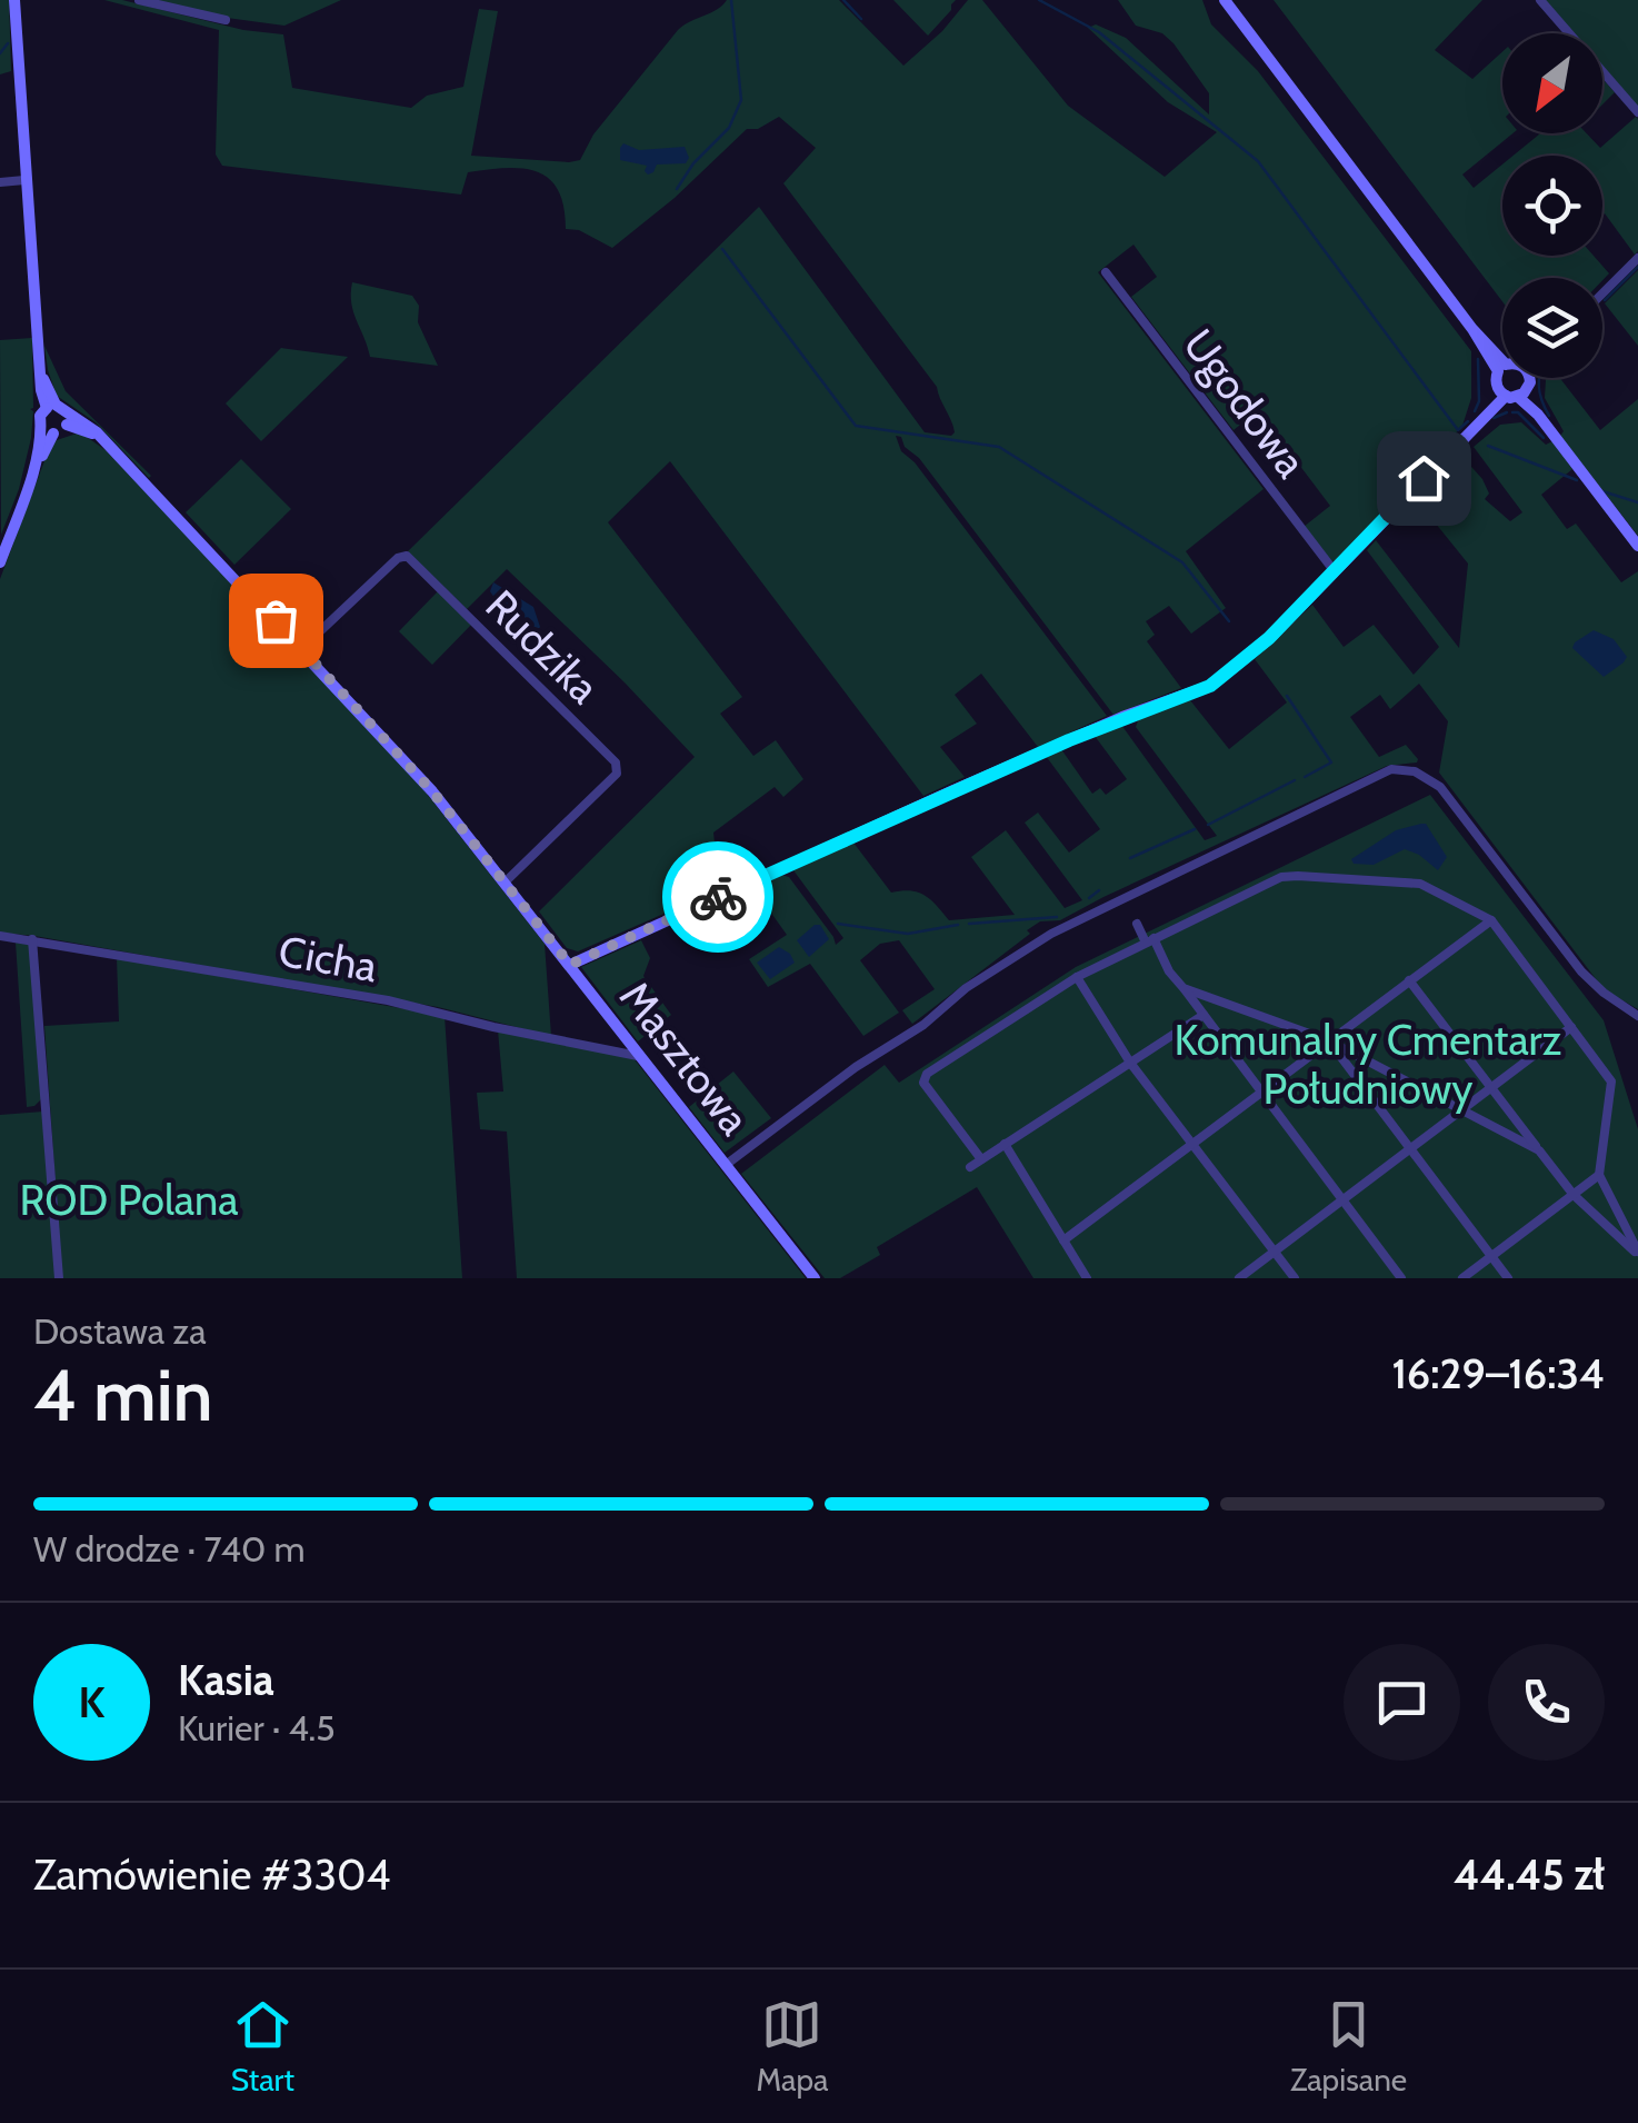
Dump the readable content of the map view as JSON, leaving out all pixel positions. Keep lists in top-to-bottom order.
{
  "streets": {
    "street": [
      "Ugodowa",
      "Rudzika",
      "Cicha",
      "Masztowa"
    ]
  },
  "crossings": [
    ["Rudzika", "Masztowa"],
    ["Cicha", "Masztowa"]
  ],
  "parks": ["Komunalny Cmentarz Południowy", "ROD Polana"],
  "north": "bottom left",
  "page": {
    "heading": ["4 min", "Dostawa za", "16:29–16:34"],
    "panel": [
      "Kasia",
      "Kurier · 4.5",
      "Zamówienie #3304",
      "44.45 zł"
    ],
    "bar": "W drodze · 740 m",
    "round": "K",
    "tabs": ["Start", "Mapa", "Zapisane"]
  }
}
